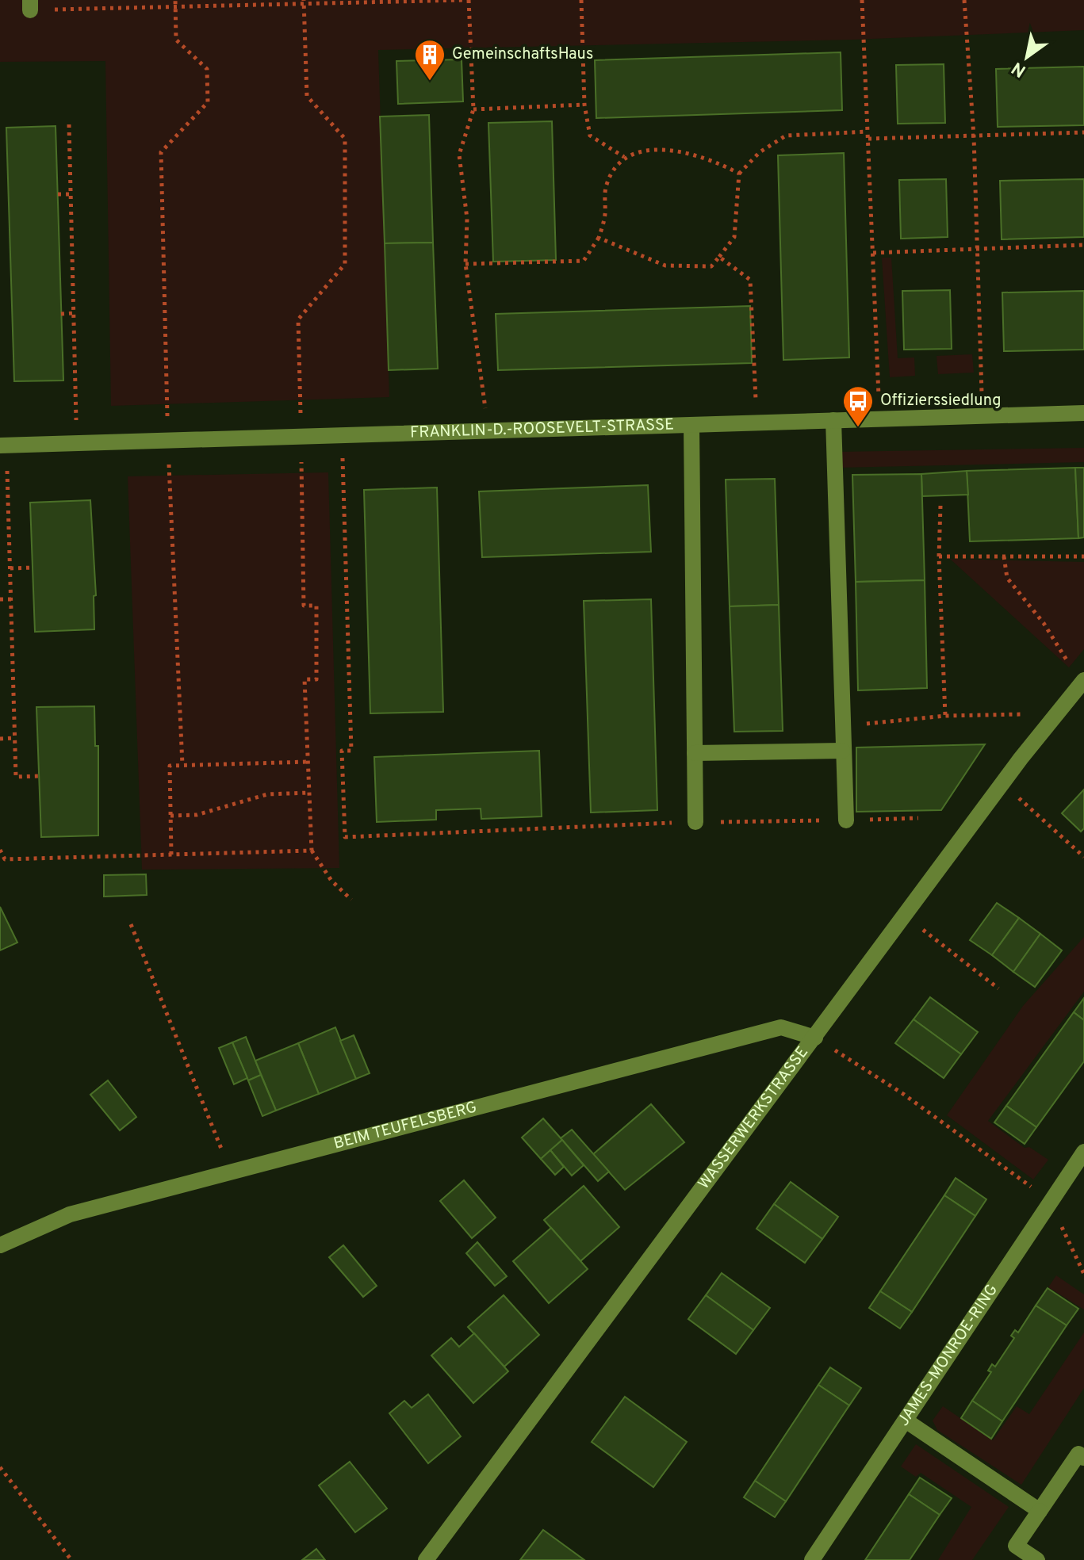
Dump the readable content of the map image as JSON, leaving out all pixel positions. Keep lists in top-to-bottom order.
{
  "streets": {
    "street": [
      "FRANKLIN-D.-ROOSEVELT-STRASSE",
      "WASSERWERKSTRASSE",
      "BEIM TEUFELSBERG",
      "JAMES-MONROE-RING"
    ]
  },
  "crossings": [
    ["WASSERWERKSTRASSE", "BEIM TEUFELSBERG"]
  ],
  "places": {
    "building": ["GemeinschaftsHaus"],
    "bus stop": ["Offizierssiedlung"]
  },
  "north": "bottom left"
}
